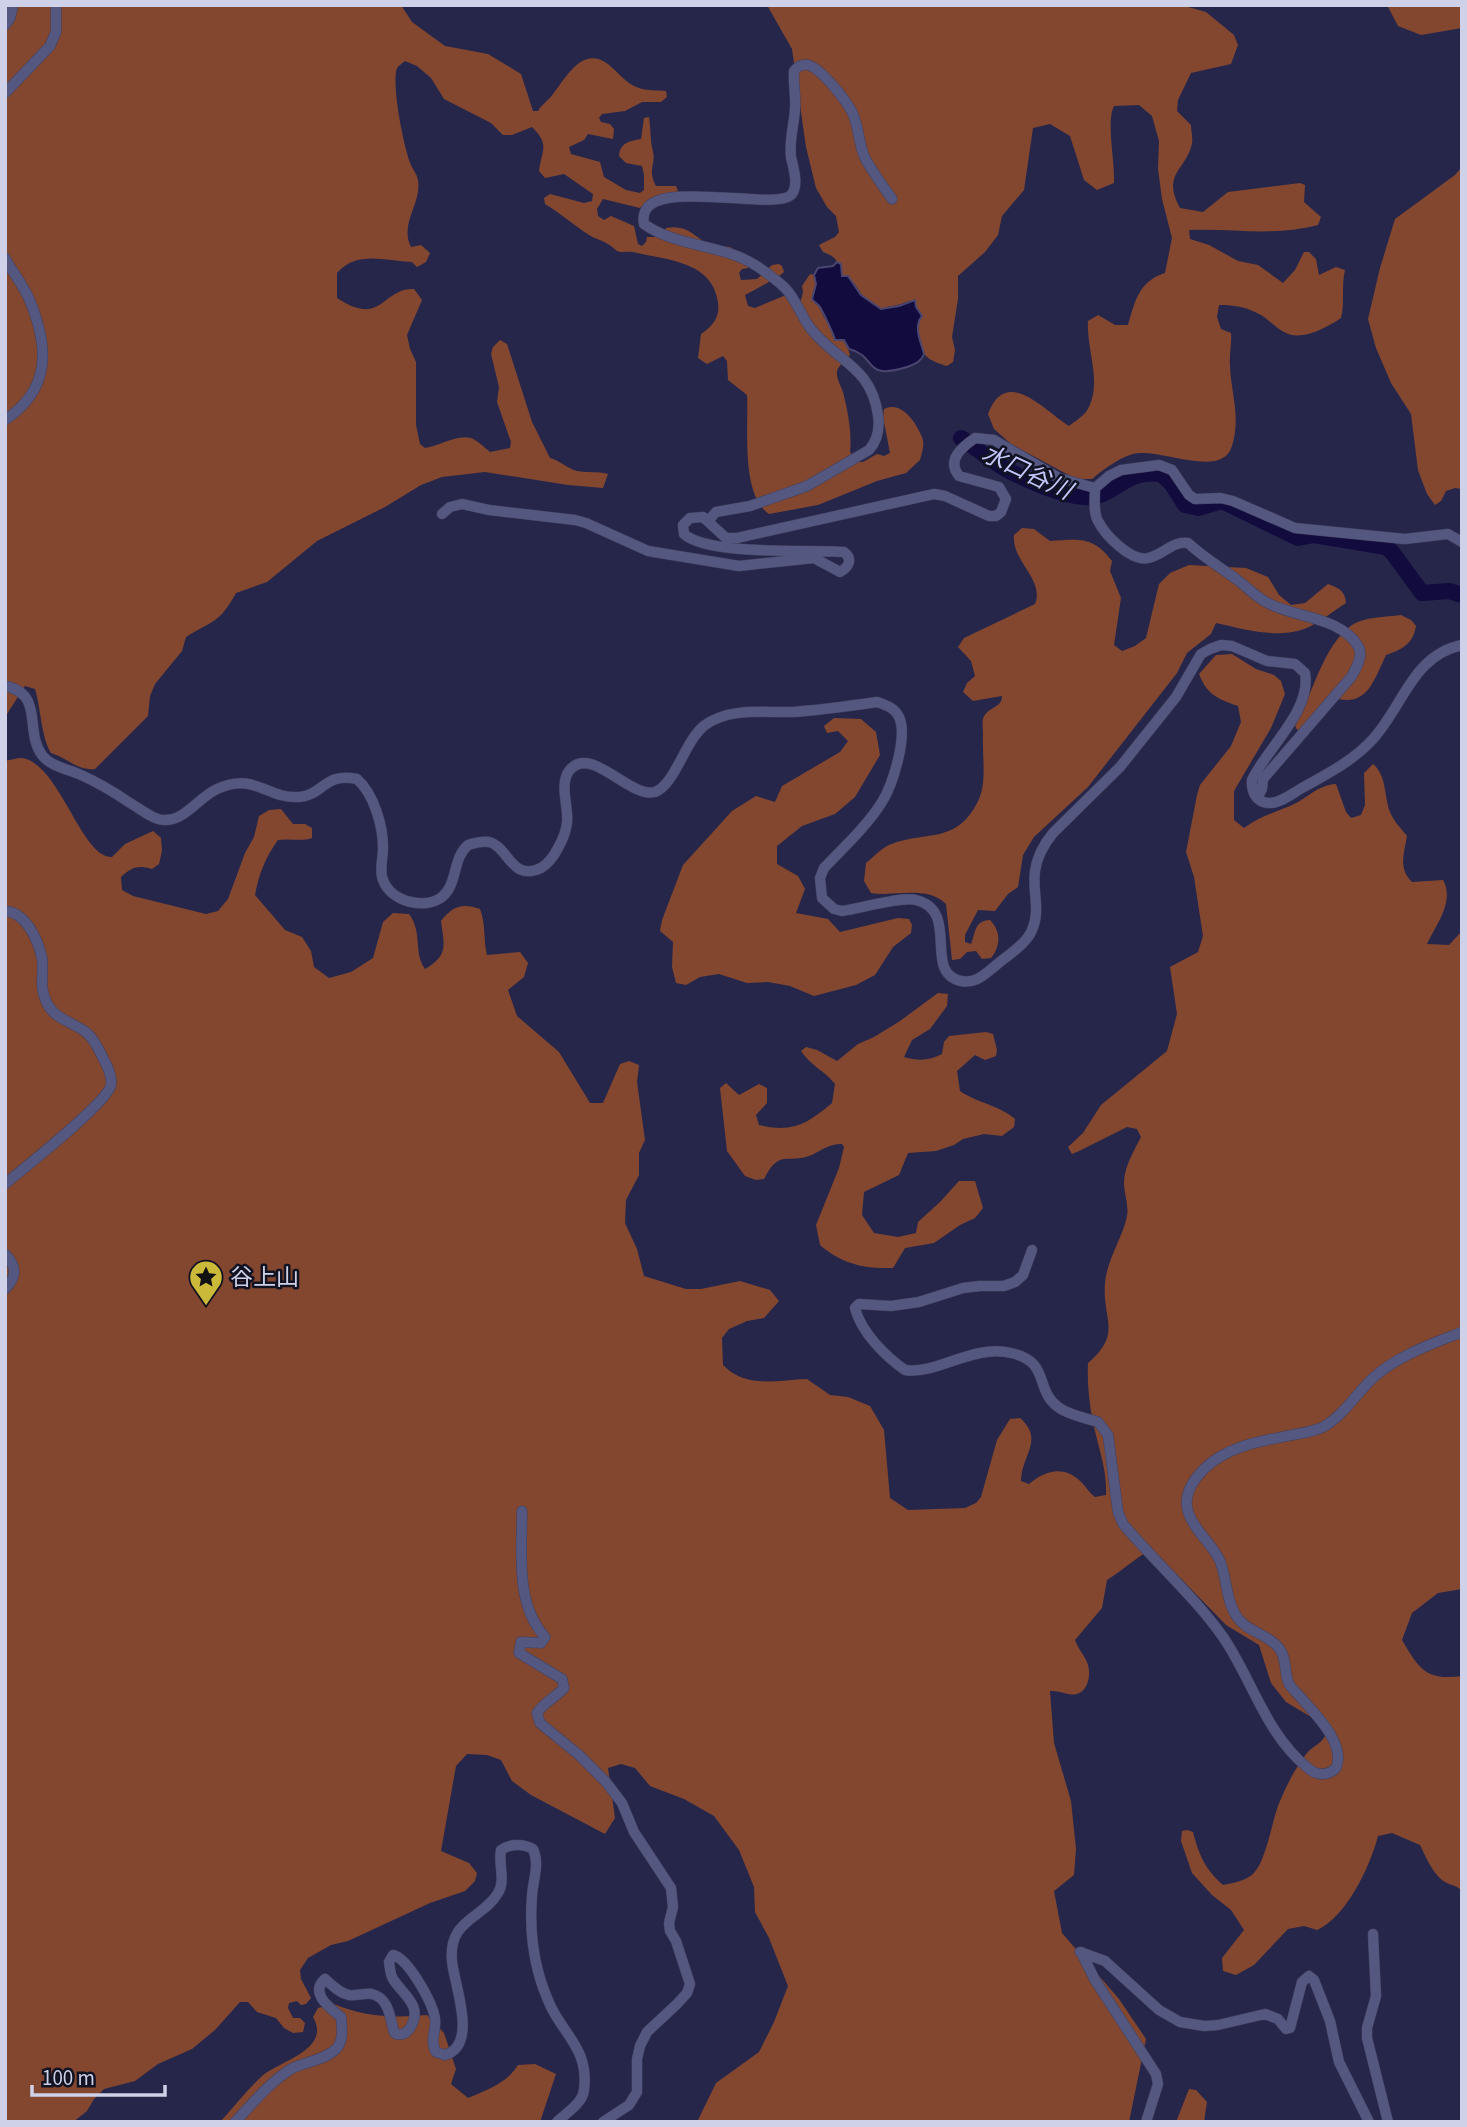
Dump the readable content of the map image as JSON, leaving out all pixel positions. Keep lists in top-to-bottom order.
{
  "water": ["水口谷川"],
  "places": {
    "place": ["谷上山"]
  },
  "scale_bar": "100 m"
}
